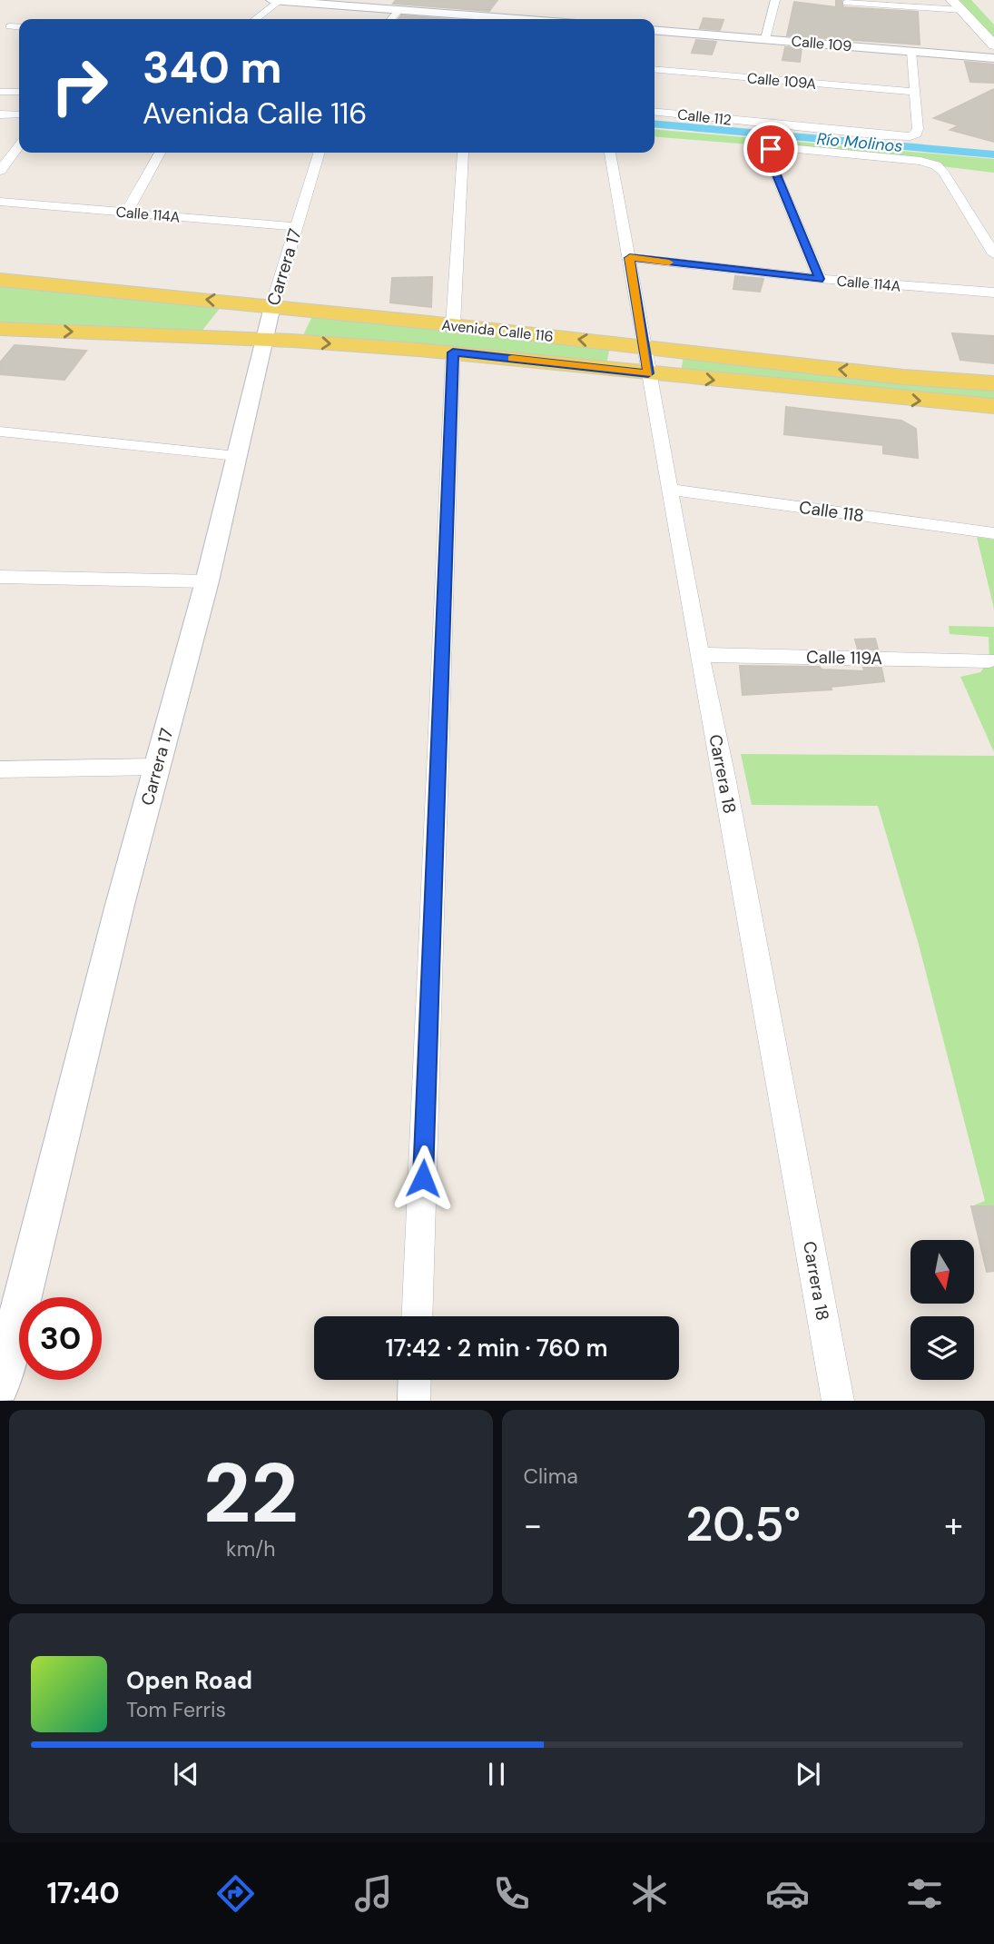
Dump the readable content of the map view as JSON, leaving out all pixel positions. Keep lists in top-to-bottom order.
{
  "streets": {
    "main road": ["Avenida Calle 116"],
    "street": [
      "Calle 109",
      "Calle 109A",
      "Calle 112",
      "Calle 114A",
      "Carrera 17",
      "Calle 118",
      "Calle 119A",
      "Carrera 18"
    ]
  },
  "crossings": [
    ["Calle 109A", "Calle 112"],
    ["Calle 114A", "Carrera 17"],
    ["Calle 114A", "Carrera 18"],
    ["Carrera 17", "Avenida Calle 116"],
    ["Avenida Calle 116", "Carrera 18"],
    ["Calle 118", "Carrera 18"],
    ["Calle 119A", "Carrera 18"]
  ],
  "water": ["Río Molinos"],
  "north": "bottom",
  "page": {
    "turn": ["340 m", "Avenida Calle 116"],
    "limit": "30",
    "trip": "17:42 · 2 min · 760 m",
    "tile": [
      ["22", "km/h"],
      "Clima"
    ],
    "heat": ["−", "20.5°", "+"],
    "song": ["Open Road", "Tom Ferris"],
    "tabs": "17:40"
  }
}
